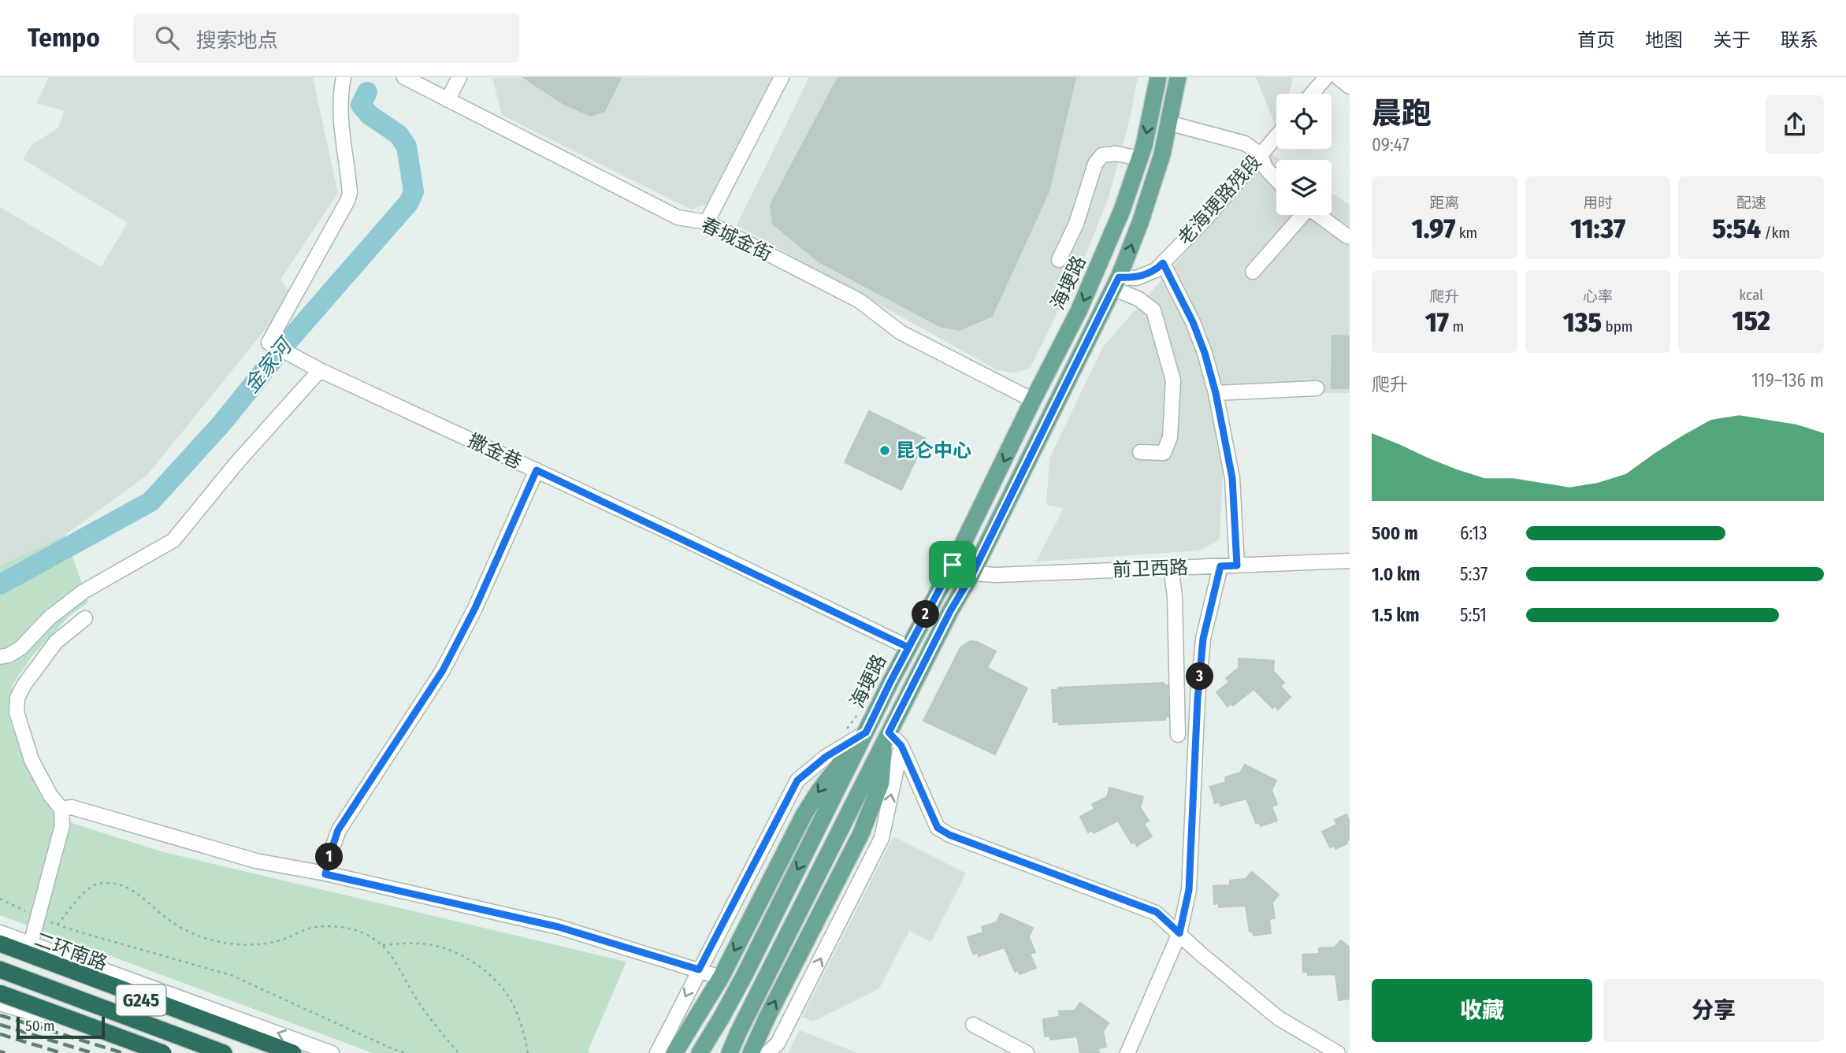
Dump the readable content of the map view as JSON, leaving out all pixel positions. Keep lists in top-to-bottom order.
{
  "streets": {
    "main road": ["海埂路", "二环南路", "G245"],
    "street": [
      "老海埂路残段",
      "春城金街",
      "撒金巷",
      "前卫西路"
    ]
  },
  "crossings": [
    ["春城金街", "海埂路"],
    ["海埂路", "撒金巷"],
    ["海埂路", "前卫西路"]
  ],
  "water": ["金家河"],
  "places": ["昆仑中心"],
  "scale_bar": "50 m",
  "page": {
    "header": "Tempo",
    "search": "搜索地点",
    "nav": [
      "首页",
      "地图",
      "关于",
      "联系"
    ],
    "heading": ["晨跑", "09:47"],
    "stats": [
      ["距离", "1.97 km"],
      ["用时", "11:37"],
      ["配速", "5:54 /km"],
      ["爬升", "17 m"],
      ["心率", "135 bpm"],
      ["kcal", "152"]
    ],
    "chart": ["爬升", "119–136 m"],
    "list": [
      {
        "name": "500 m",
        "note": "6:13"
      },
      {
        "name": "1.0 km",
        "note": "5:37"
      },
      {
        "name": "1.5 km",
        "note": "5:51"
      }
    ],
    "pins": ["2", "3", "1"],
    "buttons": ["收藏", "分享"],
    "scale": "50 m"
  }
}
